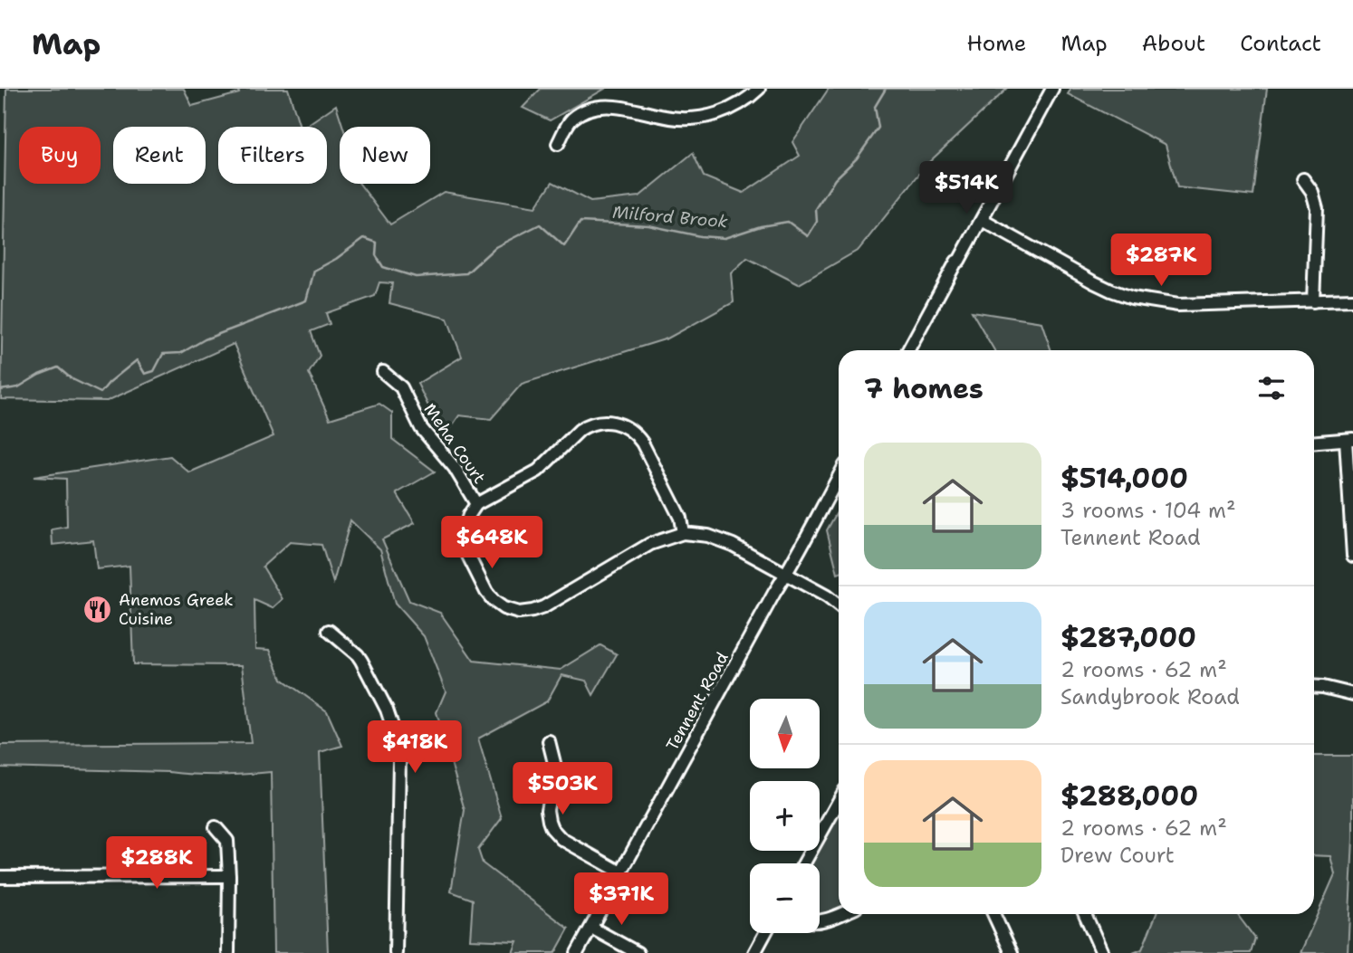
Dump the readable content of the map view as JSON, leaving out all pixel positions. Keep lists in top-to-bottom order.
{
  "streets": {
    "street": ["Meha Court", "Tennent Road"]
  },
  "water": ["Milford Brook"],
  "places": {
    "restaurant": ["Anemos Greek Cuisine"]
  },
  "north": "bottom",
  "page": {
    "header": "Map",
    "nav": [
      "Home",
      "Map",
      "About",
      "Contact"
    ],
    "chip": [
      "Buy",
      "Rent",
      "Filters",
      "New"
    ],
    "price": [
      "$514K",
      "$287K",
      "$648K",
      "$418K",
      "$503K",
      "$288K",
      "$371K"
    ],
    "heading": "7 homes",
    "list": [
      {
        "name": "$514,000",
        "note": "3 rooms · 104 m² · Tennent Road"
      },
      {
        "name": "$287,000",
        "note": "2 rooms · 62 m² · Sandybrook Road"
      },
      {
        "name": "$288,000",
        "note": "2 rooms · 62 m² · Drew Court"
      }
    ],
    "map_buttons": ["+", "−"]
  }
}
